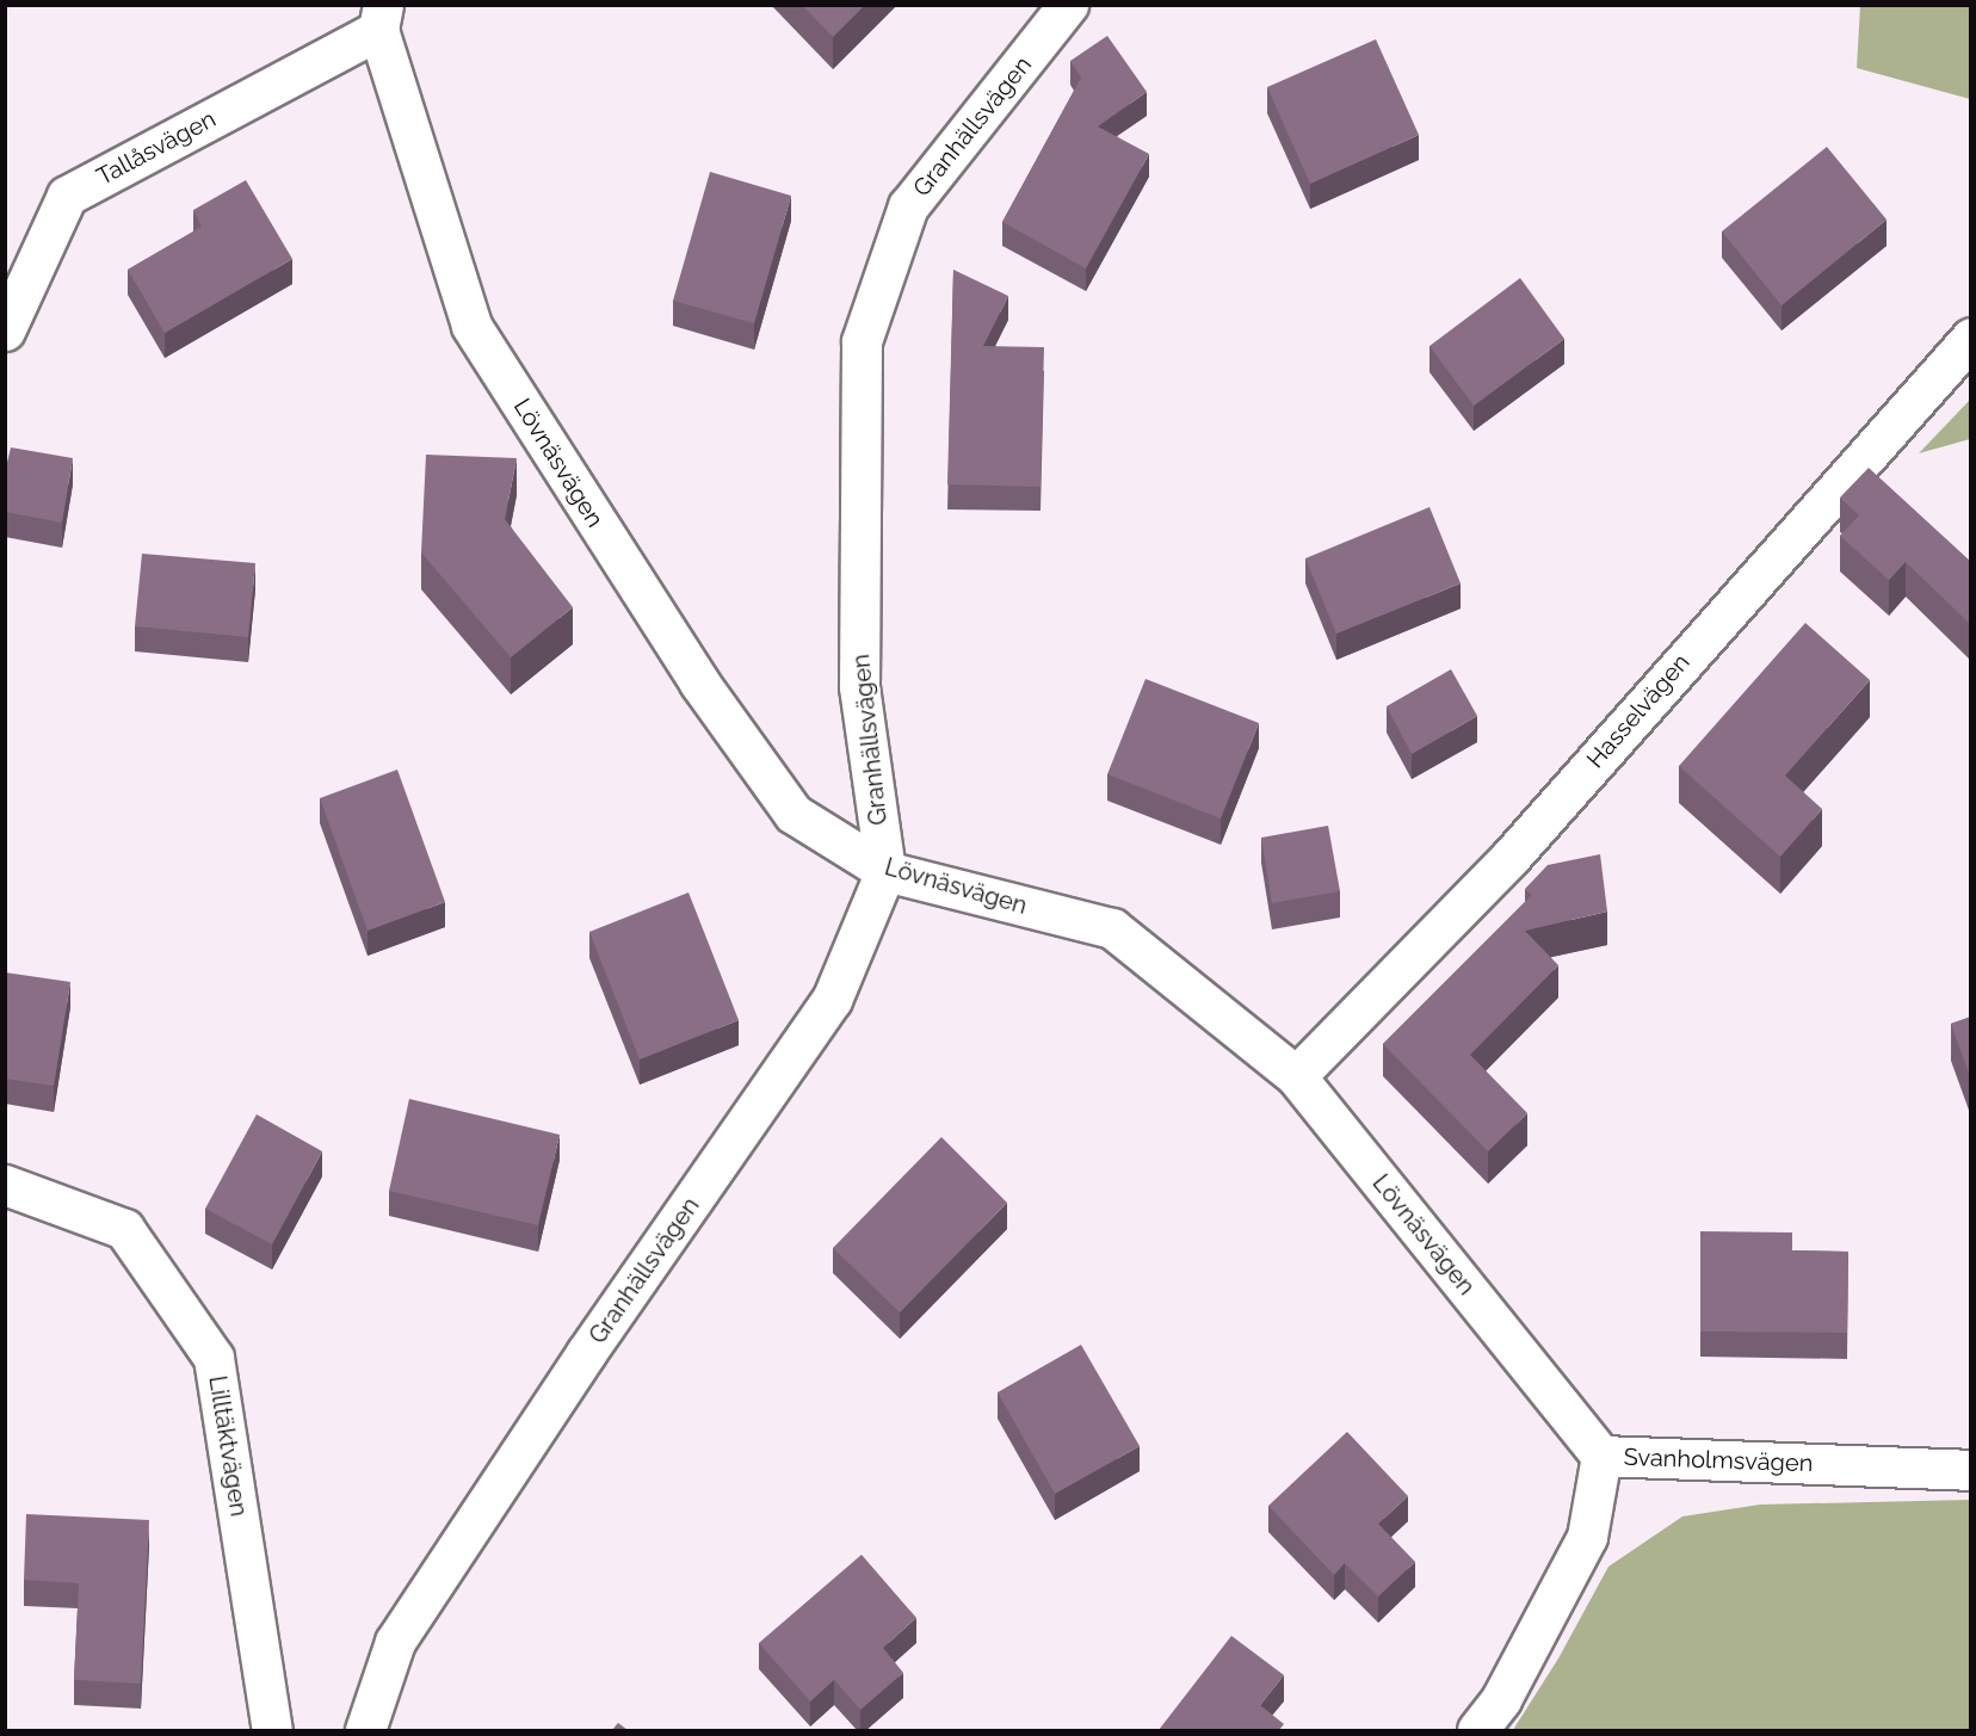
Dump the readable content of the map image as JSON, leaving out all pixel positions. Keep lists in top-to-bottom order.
{
  "streets": {
    "street": [
      "Granhällsvägen",
      "Tallåsvägen",
      "Lövnäsvägen",
      "Hasselvägen",
      "Lilltäktvägen",
      "Svanholmsvägen"
    ]
  },
  "crossings": [
    ["Granhällsvägen", "Lövnäsvägen"],
    ["Tallåsvägen", "Lövnäsvägen"],
    ["Lövnäsvägen", "Hasselvägen"],
    ["Lövnäsvägen", "Svanholmsvägen"]
  ]
}
